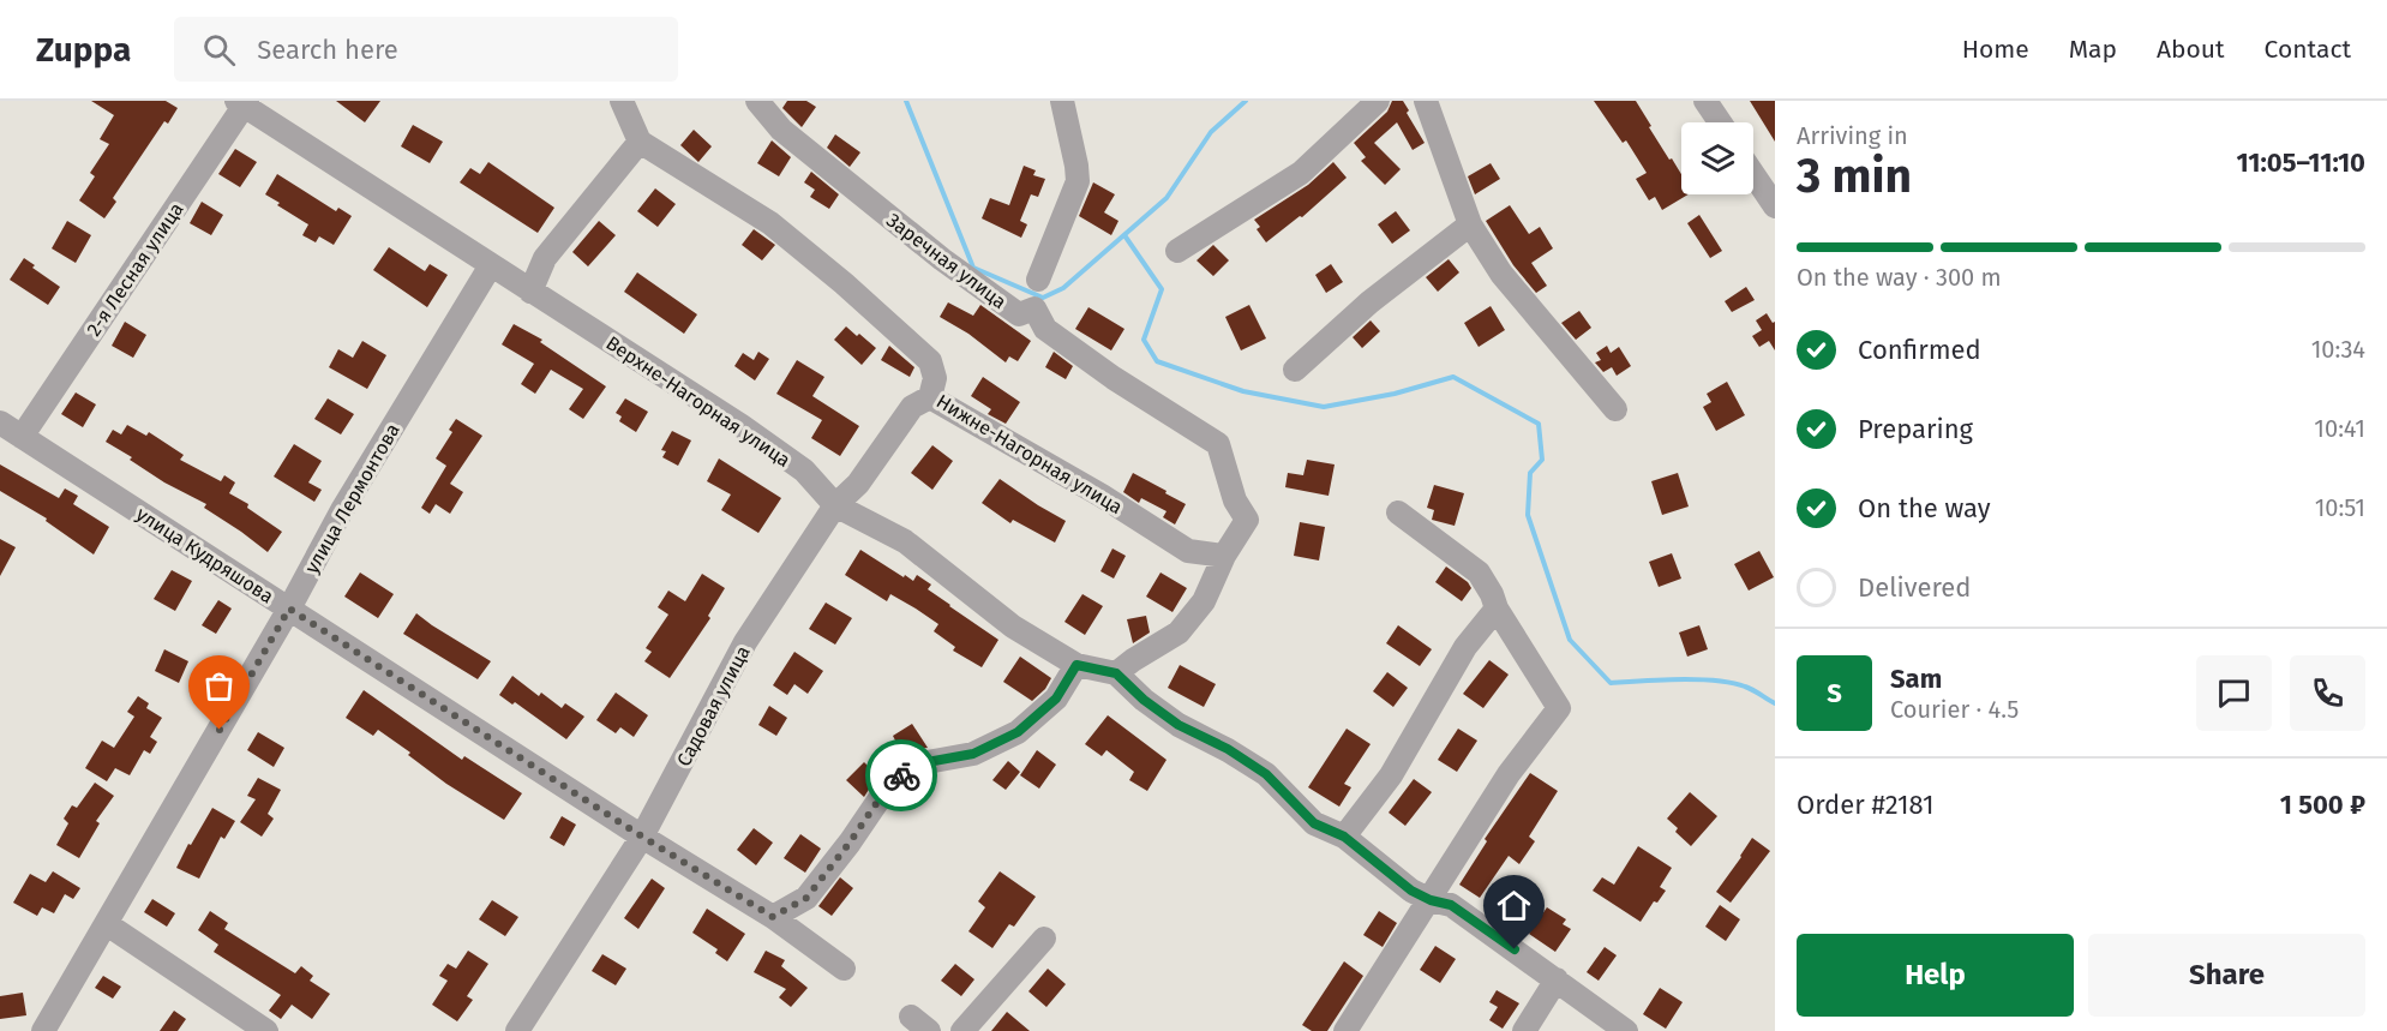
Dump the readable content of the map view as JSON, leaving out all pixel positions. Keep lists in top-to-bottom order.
{
  "streets": {
    "street": [
      "Заречная улица",
      "2-я Лесная улица",
      "Верхне-Нагорная улица",
      "Нижне-Нагорная улица",
      "улица Лермонтова",
      "улица Кудряшова",
      "Садовая улица"
    ]
  },
  "crossings": [
    ["Заречная улица", "Нижне-Нагорная улица"],
    ["2-я Лесная улица", "Верхне-Нагорная улица"],
    ["2-я Лесная улица", "улица Кудряшова"],
    ["Верхне-Нагорная улица", "улица Лермонтова"],
    ["Верхне-Нагорная улица", "Садовая улица"],
    ["Нижне-Нагорная улица", "Садовая улица"],
    ["улица Лермонтова", "улица Кудряшова"],
    ["улица Кудряшова", "Садовая улица"]
  ],
  "page": {
    "header": "Zuppa",
    "search": "Search here",
    "nav": [
      "Home",
      "Map",
      "About",
      "Contact"
    ],
    "heading": ["3 min", "Arriving in", "11:05–11:10"],
    "panel": [
      "Sam",
      "Courier · 4.5",
      "Order #2181",
      "1 500 ₽"
    ],
    "bar": "On the way · 300 m",
    "list": [
      ["Confirmed", "10:34"],
      ["Preparing", "10:41"],
      ["On the way", "10:51"],
      "Delivered"
    ],
    "round": "S",
    "buttons": ["Help", "Share"]
  }
}
